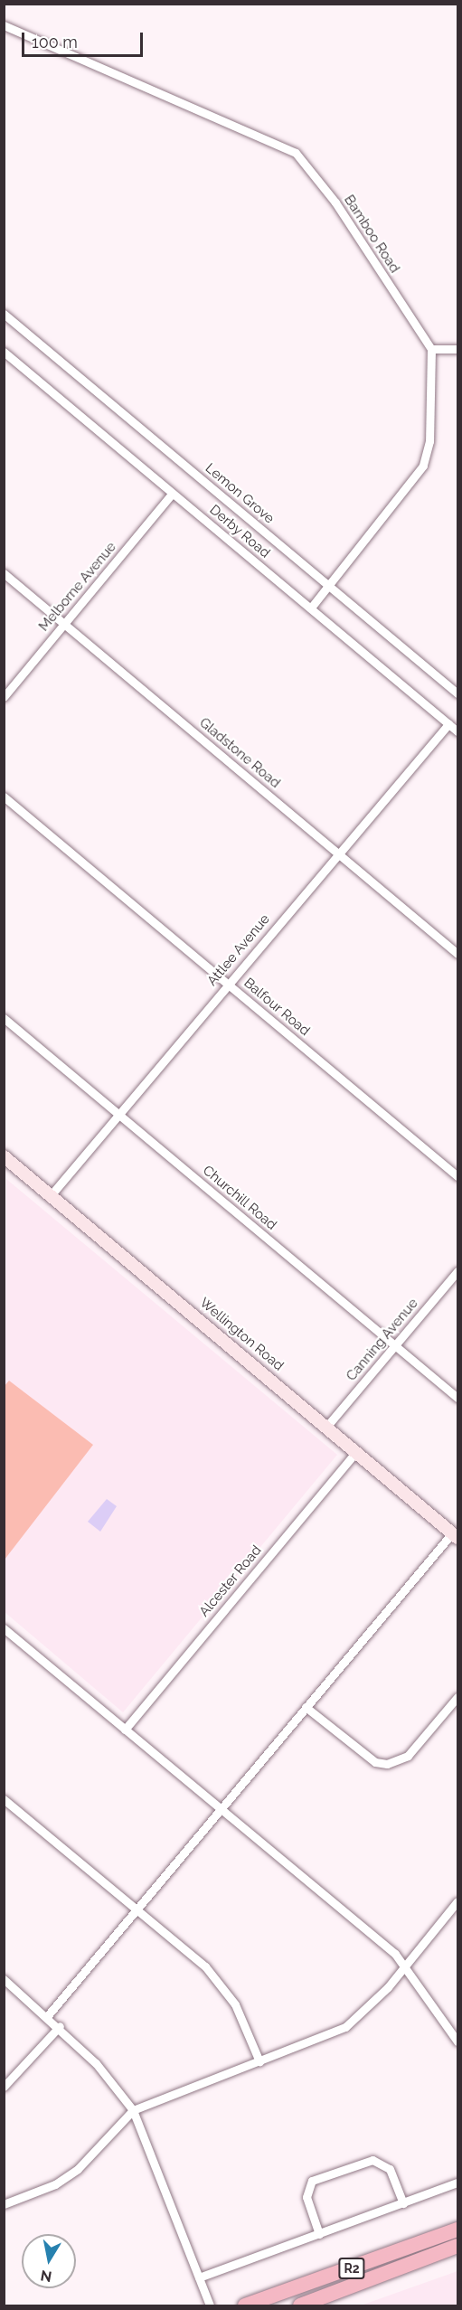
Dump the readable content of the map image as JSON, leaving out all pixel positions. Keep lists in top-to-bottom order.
{
  "streets": {
    "highway": ["R2"],
    "main road": ["Wellington Road"],
    "street": [
      "Bamboo Road",
      "Lemon Grove",
      "Derby Road",
      "Melborne Avenue",
      "Gladstone Road",
      "Attlee Avenue",
      "Balfour Road",
      "Churchill Road",
      "Canning Avenue",
      "Alcester Road"
    ]
  },
  "crossings": [
    ["Derby Road", "Melborne Avenue"],
    ["Derby Road", "Attlee Avenue"],
    ["Melborne Avenue", "Gladstone Road"],
    ["Gladstone Road", "Attlee Avenue"],
    ["Attlee Avenue", "Balfour Road"],
    ["Attlee Avenue", "Churchill Road"],
    ["Attlee Avenue", "Wellington Road"],
    ["Churchill Road", "Canning Avenue"],
    ["Wellington Road", "Canning Avenue"],
    ["Wellington Road", "Alcester Road"]
  ],
  "scale_bar": "100 m",
  "north": "bottom"
}
